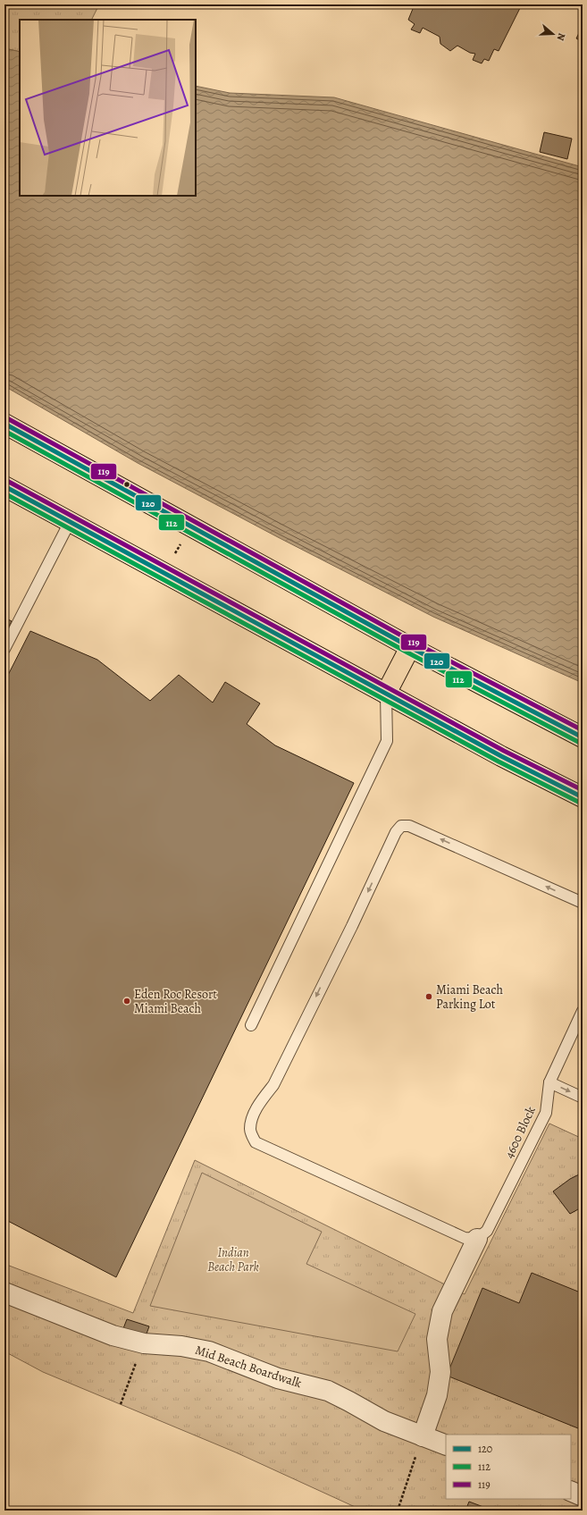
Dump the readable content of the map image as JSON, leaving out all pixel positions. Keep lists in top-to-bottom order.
{
  "streets": {
    "street": ["Mid Beach Boardwalk"],
    "lane": ["4600 Block"]
  },
  "parks": ["Indian Beach Park"],
  "places": ["Miami Beach Parking Lot", "Eden Roc Resort Miami Beach"],
  "lines": ["transit line 119", "transit line 120", "transit line 112"],
  "legend": ["120", "112", "119"],
  "north": "right"
}
